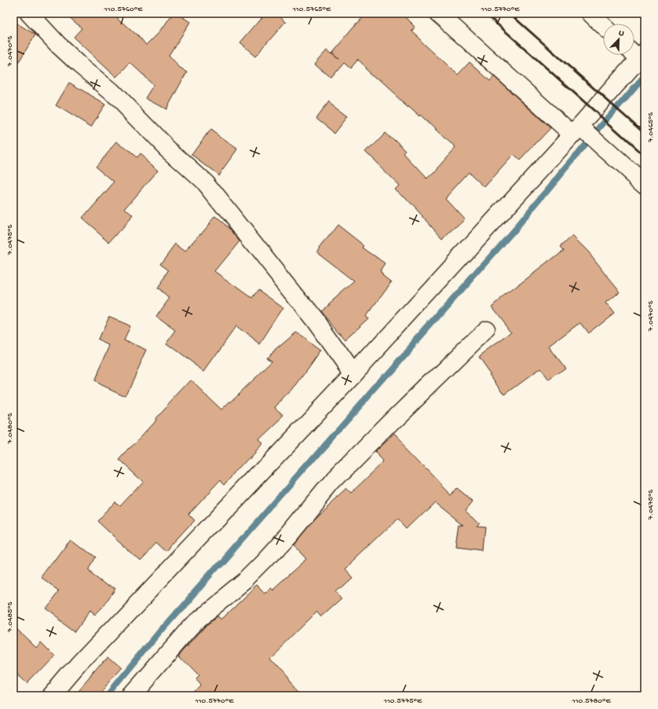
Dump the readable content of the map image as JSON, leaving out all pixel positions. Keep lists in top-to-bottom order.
{
  "north": "top right",
  "coordinates": [
    "110.5760°E",
    "110.5765°E",
    "110.5770°E",
    "7.0470°S",
    "7.0465°S",
    "7.0475°S",
    "7.0480°S",
    "7.0485°S",
    "110.5775°E",
    "110.5780°E"
  ]
}
